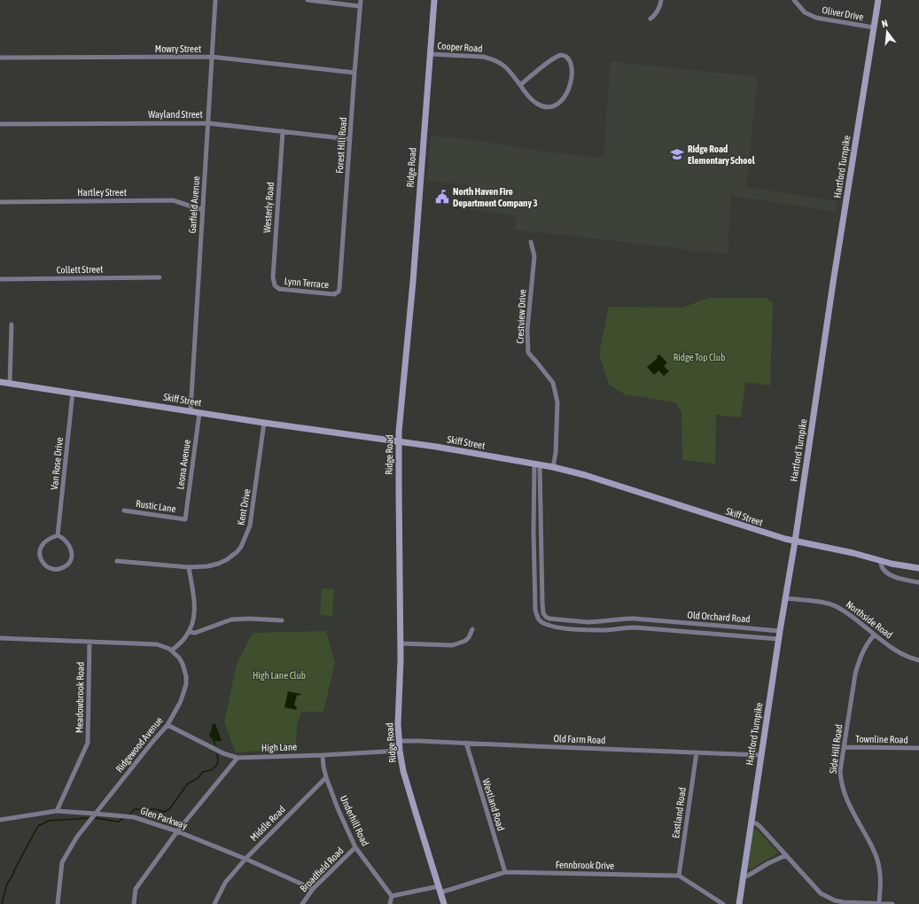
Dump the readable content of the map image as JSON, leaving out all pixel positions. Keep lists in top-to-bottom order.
{
  "streets": {
    "main road": ["Hartford Turnpike", "Ridge Road", "Skiff Street"],
    "street": [
      "Oliver Drive",
      "Cooper Road",
      "Mowry Street",
      "Wayland Street",
      "Forest Hill Road",
      "Hartley Street",
      "Garfield Avenue",
      "Westerly Road",
      "Collett Street",
      "Lynn Terrace",
      "Crestview Drive",
      "Van Rose Drive",
      "Leona Avenue",
      "Rustic Lane",
      "Kent Drive",
      "Old Orchard Road",
      "Northside Road",
      "Meadowbrook Road",
      "Old Farm Road",
      "Townline Road",
      "Ridgewood Avenue",
      "High Lane",
      "Side Hill Road",
      "Westland Road",
      "Eastland Road",
      "Glen Parkway",
      "Underhill Road",
      "Middle Road",
      "Fennbrook Drive",
      "Broadfield Road"
    ]
  },
  "crossings": [
    ["Oliver Drive", "Hartford Turnpike"],
    ["Cooper Road", "Ridge Road"],
    ["Mowry Street", "Forest Hill Road"],
    ["Mowry Street", "Garfield Avenue"],
    ["Wayland Street", "Forest Hill Road"],
    ["Wayland Street", "Garfield Avenue"],
    ["Wayland Street", "Westerly Road"],
    ["Forest Hill Road", "Lynn Terrace"],
    ["Hartford Turnpike", "Skiff Street"],
    ["Hartford Turnpike", "Old Orchard Road"],
    ["Hartford Turnpike", "Northside Road"],
    ["Hartford Turnpike", "Old Farm Road"],
    ["Ridge Road", "Skiff Street"],
    ["Ridge Road", "Old Farm Road"],
    ["Ridge Road", "High Lane"],
    ["Ridge Road", "Fennbrook Drive"],
    ["Hartley Street", "Garfield Avenue"],
    ["Garfield Avenue", "Skiff Street"],
    ["Westerly Road", "Lynn Terrace"],
    ["Crestview Drive", "Skiff Street"],
    ["Skiff Street", "Van Rose Drive"],
    ["Skiff Street", "Leona Avenue"],
    ["Skiff Street", "Kent Drive"],
    ["Leona Avenue", "Rustic Lane"],
    ["Northside Road", "Side Hill Road"],
    ["Meadowbrook Road", "Ridgewood Avenue"],
    ["Meadowbrook Road", "Glen Parkway"],
    ["Old Farm Road", "Westland Road"],
    ["Old Farm Road", "Eastland Road"],
    ["Townline Road", "Side Hill Road"],
    ["Ridgewood Avenue", "High Lane"],
    ["Ridgewood Avenue", "Glen Parkway"],
    ["Westland Road", "Fennbrook Drive"],
    ["Eastland Road", "Fennbrook Drive"],
    ["Glen Parkway", "Middle Road"],
    ["Glen Parkway", "Broadfield Road"],
    ["Underhill Road", "Middle Road"],
    ["Underhill Road", "Fennbrook Drive"],
    ["Underhill Road", "Broadfield Road"]
  ],
  "parks": ["Ridge Top Club", "High Lane Club"],
  "places": {
    "school or university": ["Ridge Road Elementary School"],
    "public building": ["North Haven Fire Department Company 3"]
  },
  "north": "top"
}
